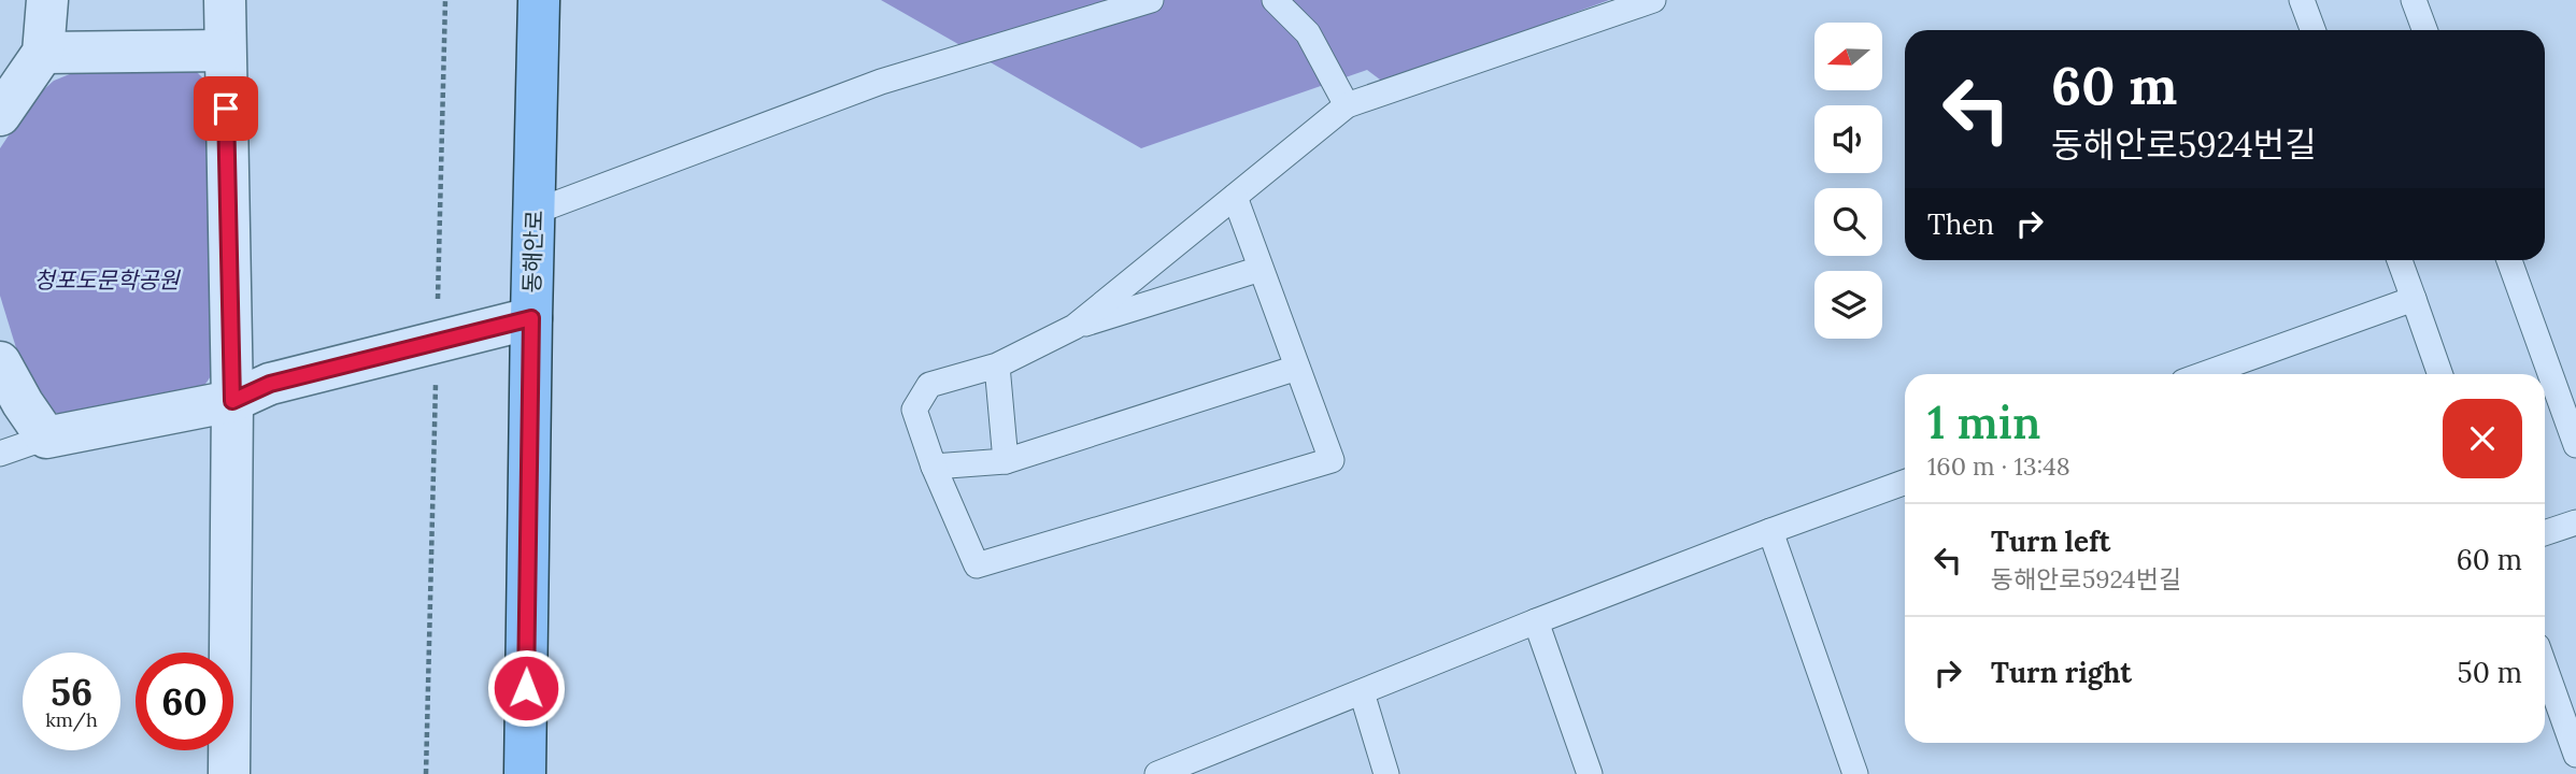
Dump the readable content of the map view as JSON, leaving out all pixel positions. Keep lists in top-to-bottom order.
{
  "streets": {
    "main road": ["동해안로"]
  },
  "parks": ["청포도문학공원"],
  "north": "left",
  "page": {
    "turn": ["60 m", "동해안로5924번길"],
    "then": "Then",
    "heading": ["1 min", "160 m · 13:48"],
    "list": [
      {
        "name": "Turn left",
        "note": "동해안로5924번길",
        "value": "60 m"
      },
      {
        "name": "Turn right",
        "value": "50 m"
      }
    ],
    "speed": "56 km/h",
    "limit": "60"
  }
}
